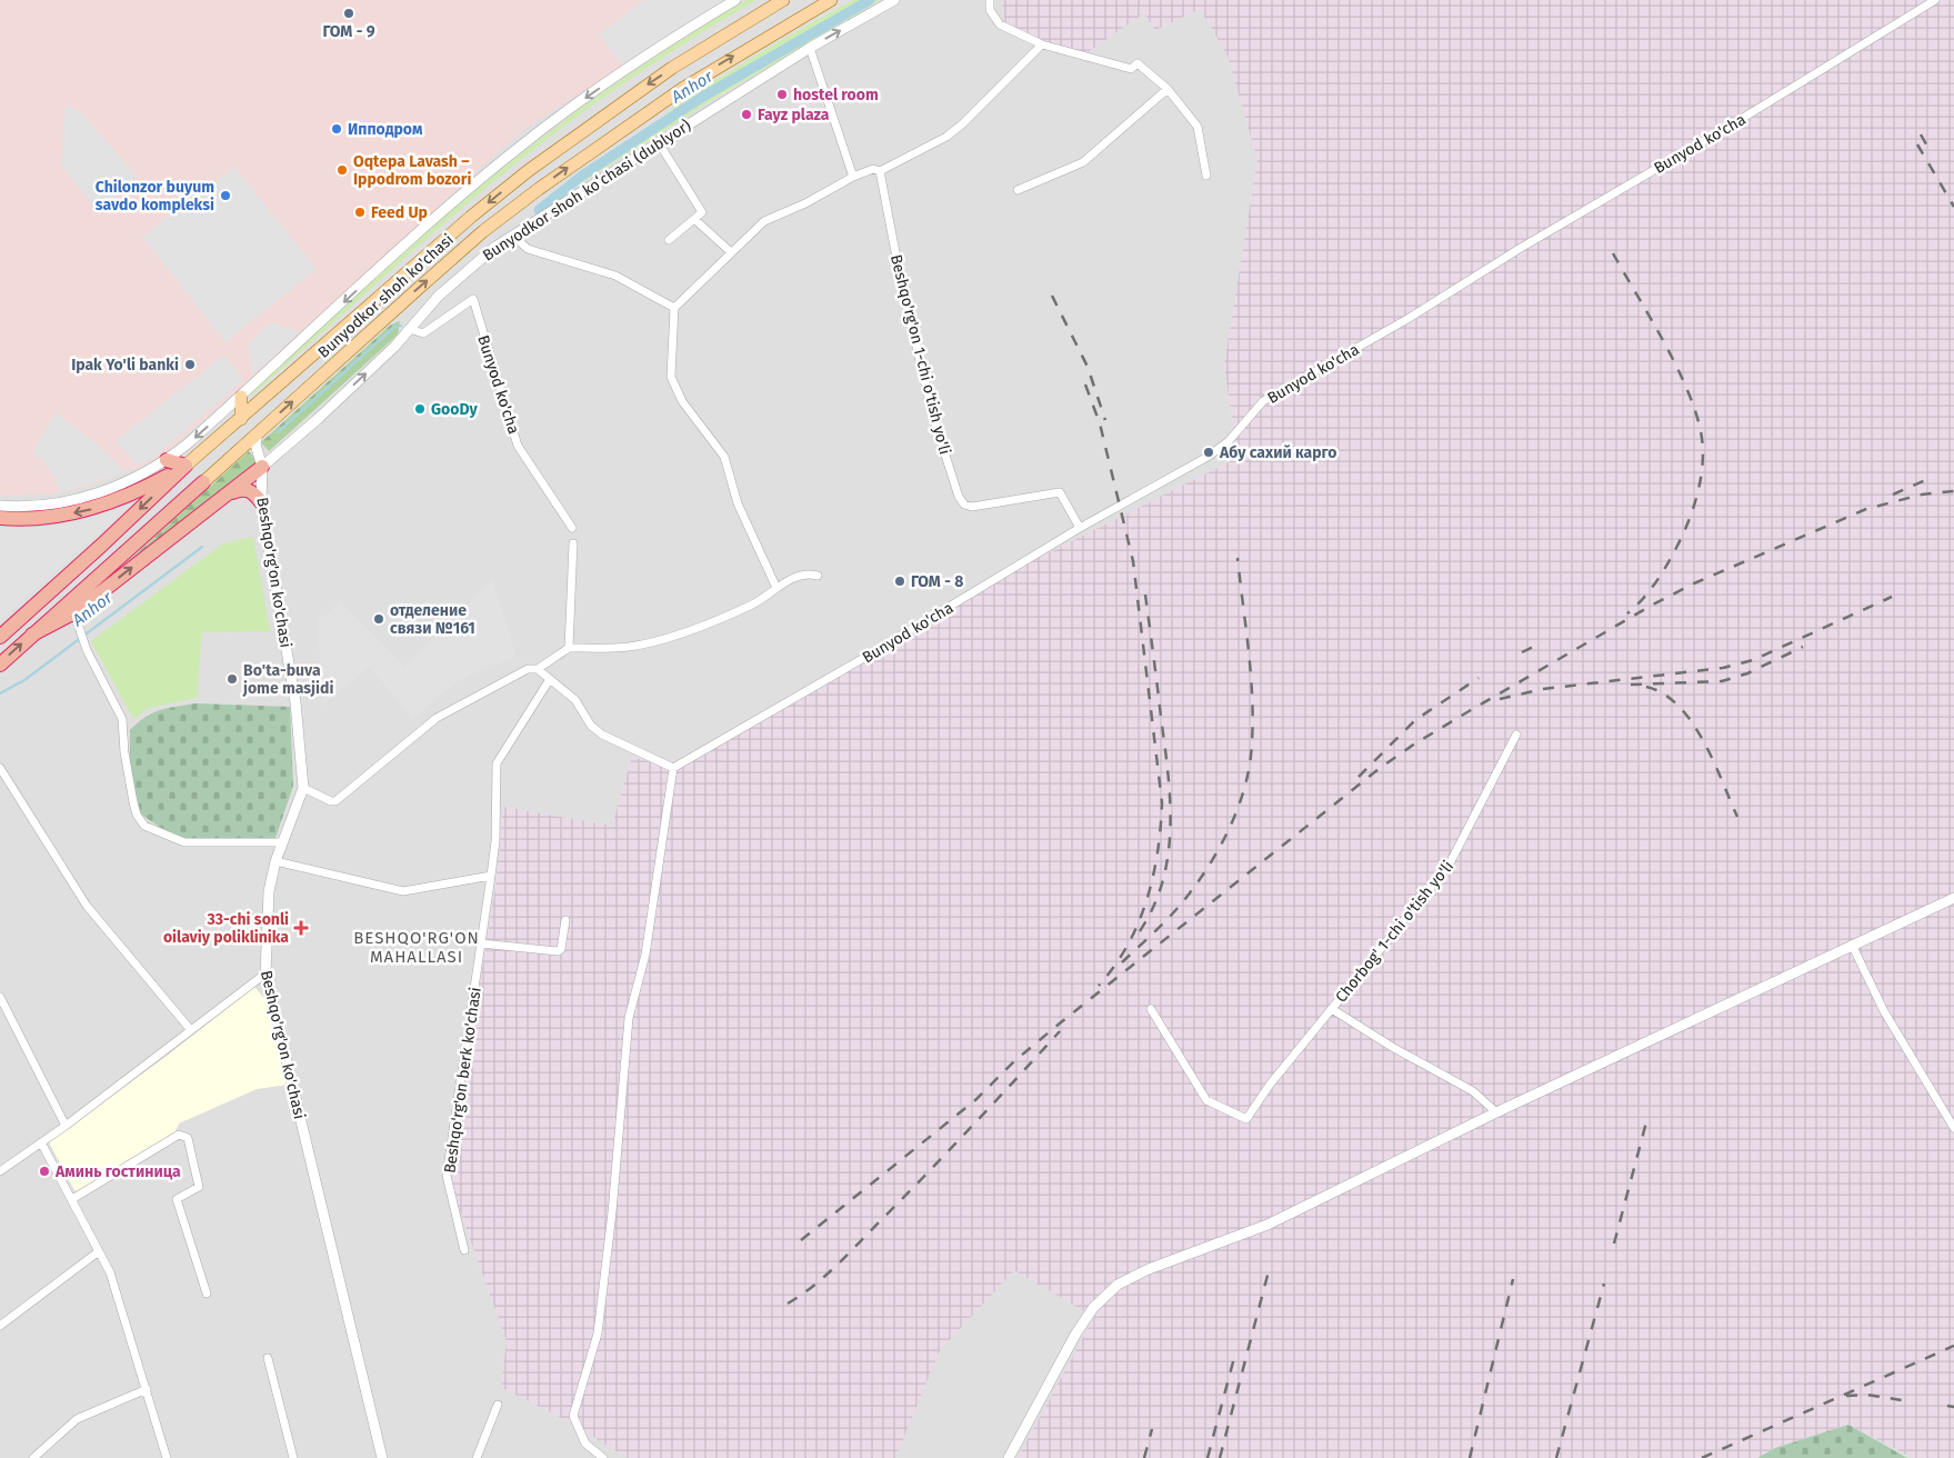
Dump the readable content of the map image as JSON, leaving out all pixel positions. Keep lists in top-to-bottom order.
{
  "streets": {
    "highway": ["Bunyodkor shoh ko'chasi"],
    "street": [
      "Bunyod ko'cha",
      "Bunyodkor shoh koʻchasi (dublyor)",
      "Beshqo'rg'on 1-chi o'tish yo'li",
      "Beshqo'rg'on ko'chasi",
      "Chorbog' 1-chi o'tish yo'li",
      "Beshqo'rg'on berk ko'chasi"
    ]
  },
  "crossings": [
    ["Bunyod ko'cha", "Bunyodkor shoh koʻchasi (dublyor)"],
    ["Bunyod ko'cha", "Beshqo'rg'on 1-chi o'tish yo'li"],
    ["Bunyodkor shoh koʻchasi (dublyor)", "Beshqo'rg'on ko'chasi"],
    ["Bunyodkor shoh ko'chasi", "Beshqo'rg'on ko'chasi"]
  ],
  "districts": ["BESHQO'RG'ON MAHALLASI"],
  "water": ["Anhor"],
  "places": {
    "other": [
      "ГОМ - 9",
      "hostel room",
      "Fayz plaza",
      "Ипподром",
      "Oqtepa Lavash – Ippodrom bozori",
      "Chilonzor buyum savdo kompleksi",
      "Feed Up",
      "Ipak Yo'li banki",
      "GooDy",
      "Абу сахий карго",
      "ГОМ - 8",
      "отделение связи №161",
      "Bo'ta-buva jome masjidi",
      "Аминь гостиница"
    ],
    "health": ["33-chi sonli oilaviy poliklinika"]
  }
}
